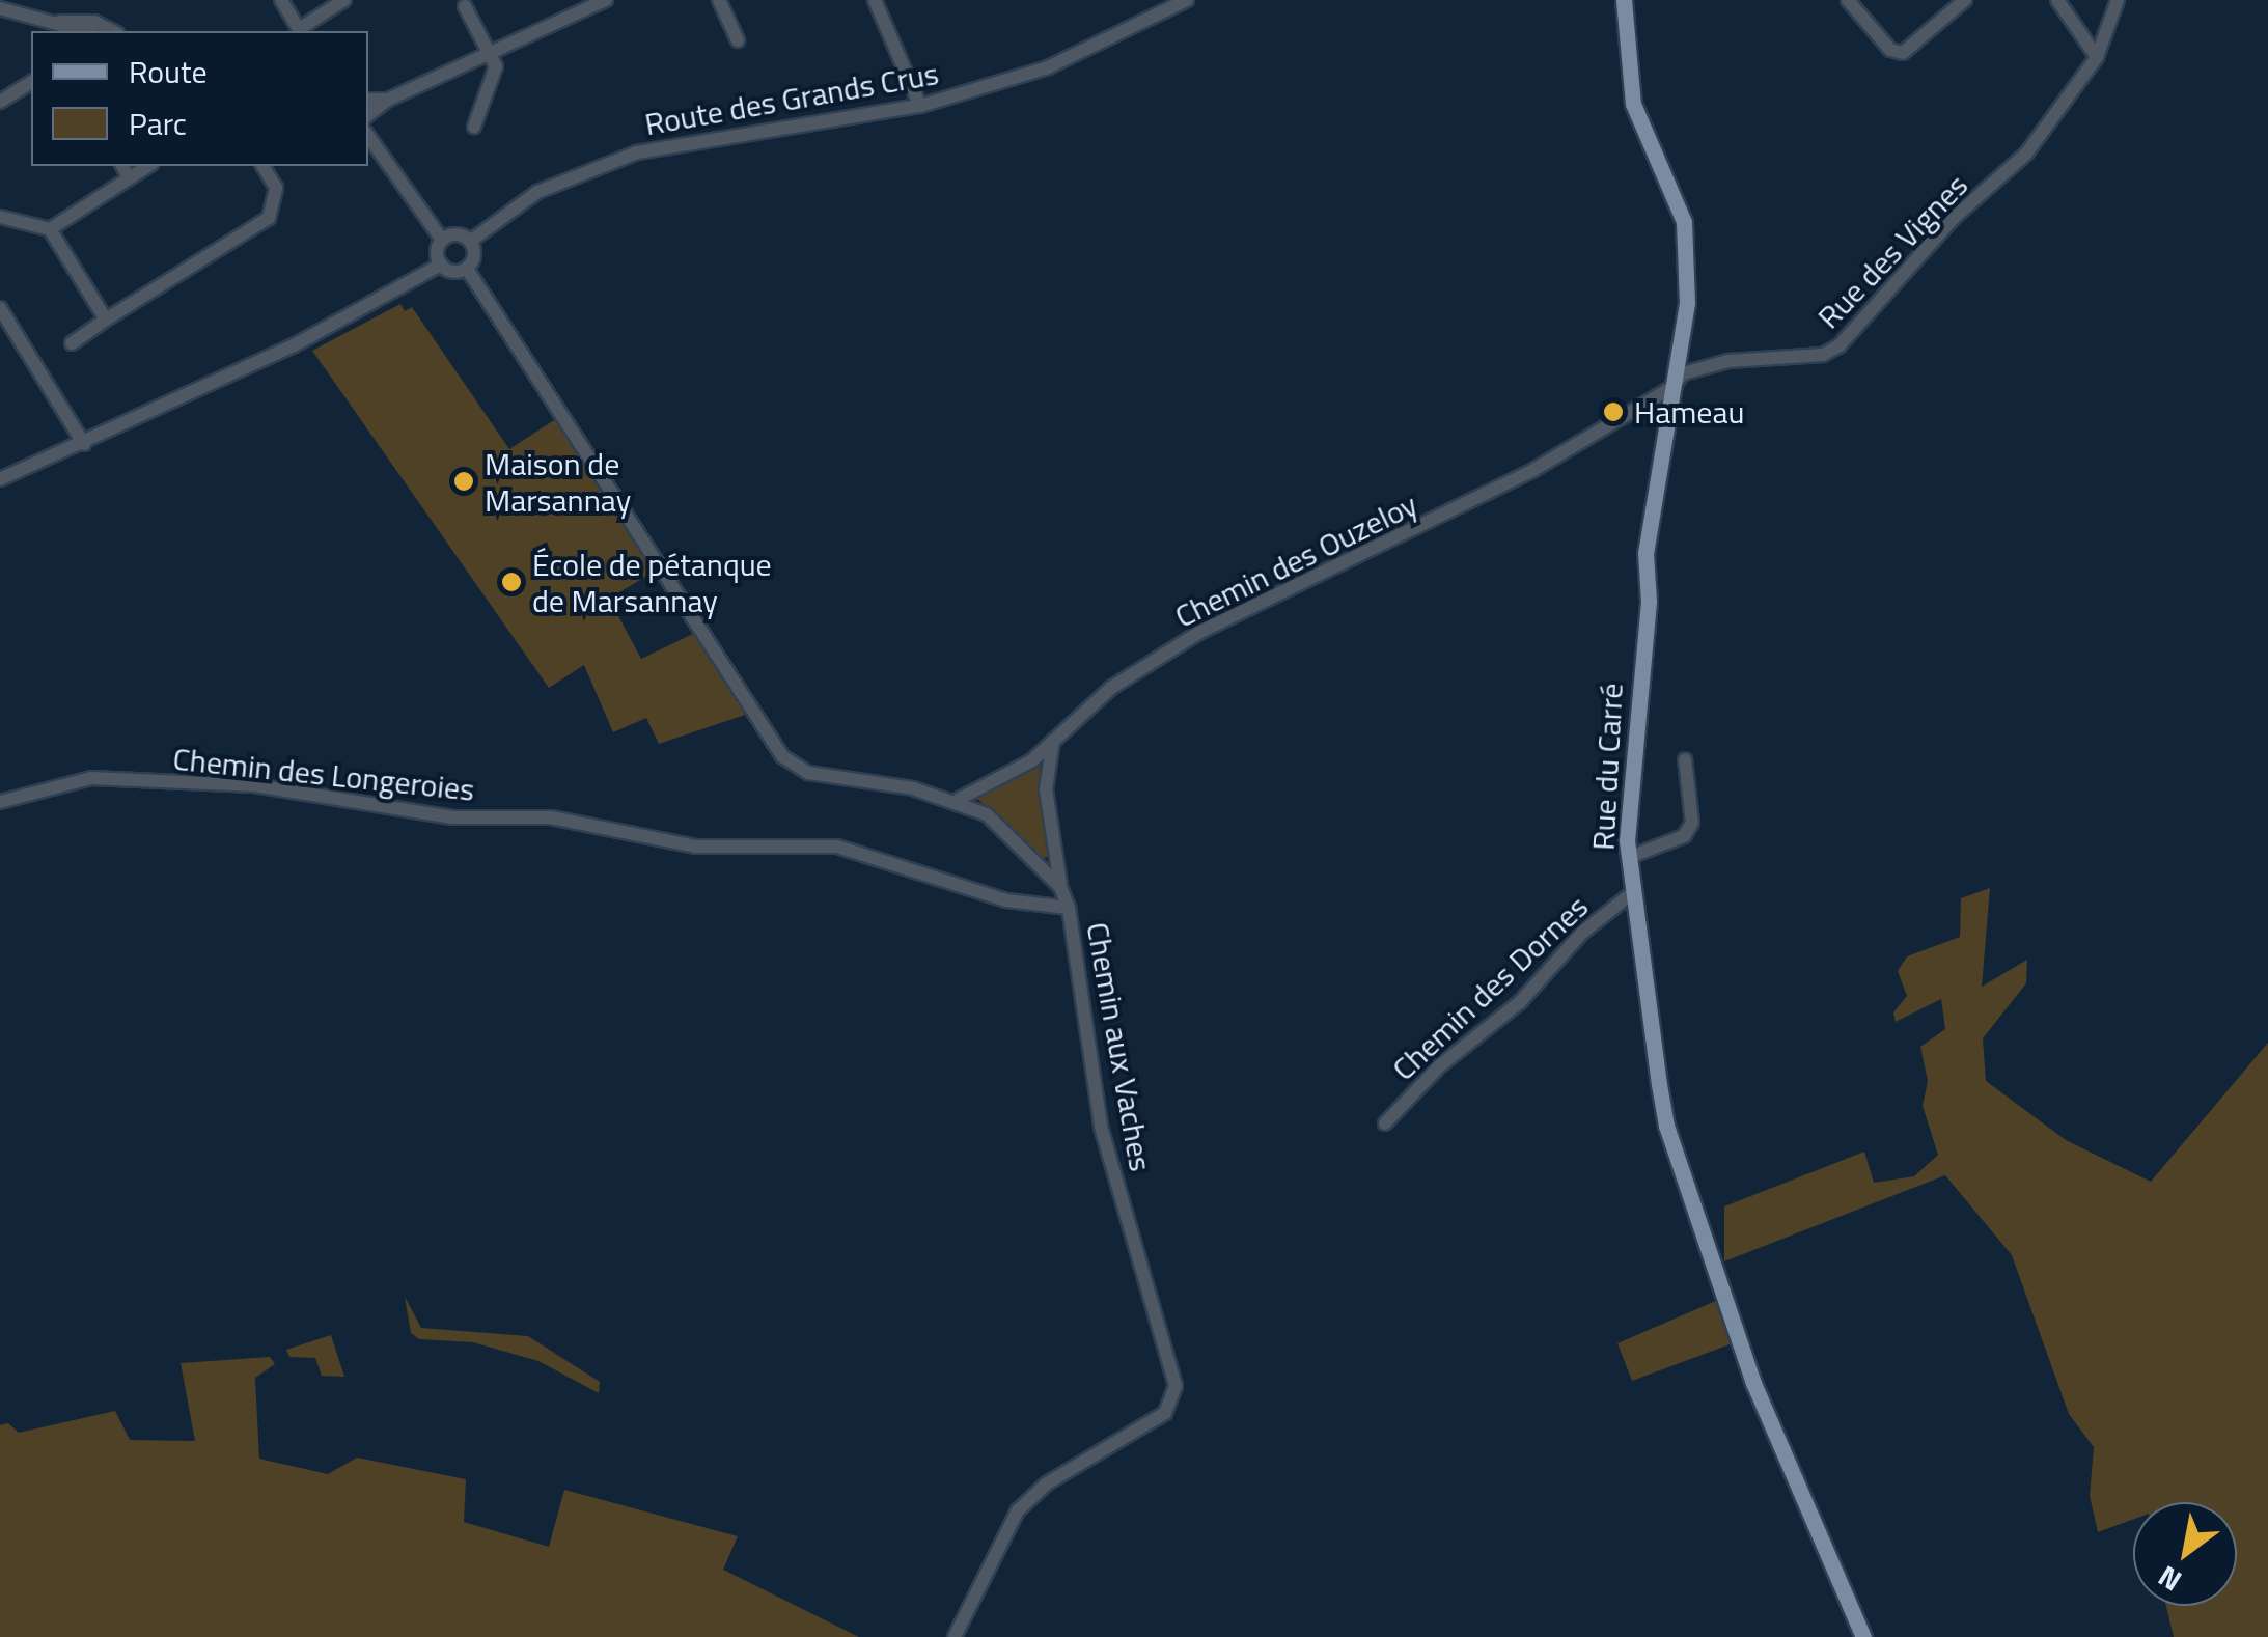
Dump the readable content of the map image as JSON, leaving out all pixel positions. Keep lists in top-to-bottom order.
{
  "streets": {
    "main road": ["Rue du Carré"],
    "street": [
      "Route des Grands Crus",
      "Rue des Vignes",
      "Chemin des Ouzeloy",
      "Chemin des Longeroies",
      "Chemin des Dornes",
      "Chemin aux Vaches"
    ]
  },
  "crossings": [
    ["Route des Grands Crus", "Chemin aux Vaches"],
    ["Rue des Vignes", "Chemin des Ouzeloy"],
    ["Rue des Vignes", "Rue du Carré"],
    ["Chemin des Ouzeloy", "Rue du Carré"],
    ["Chemin des Ouzeloy", "Chemin aux Vaches"],
    ["Rue du Carré", "Chemin des Dornes"],
    ["Chemin des Longeroies", "Chemin aux Vaches"]
  ],
  "places": ["Hameau", "Maison de Marsannay", "École de pétanque de Marsannay"],
  "legend": ["Route", "Parc"],
  "north": "bottom left"
}
